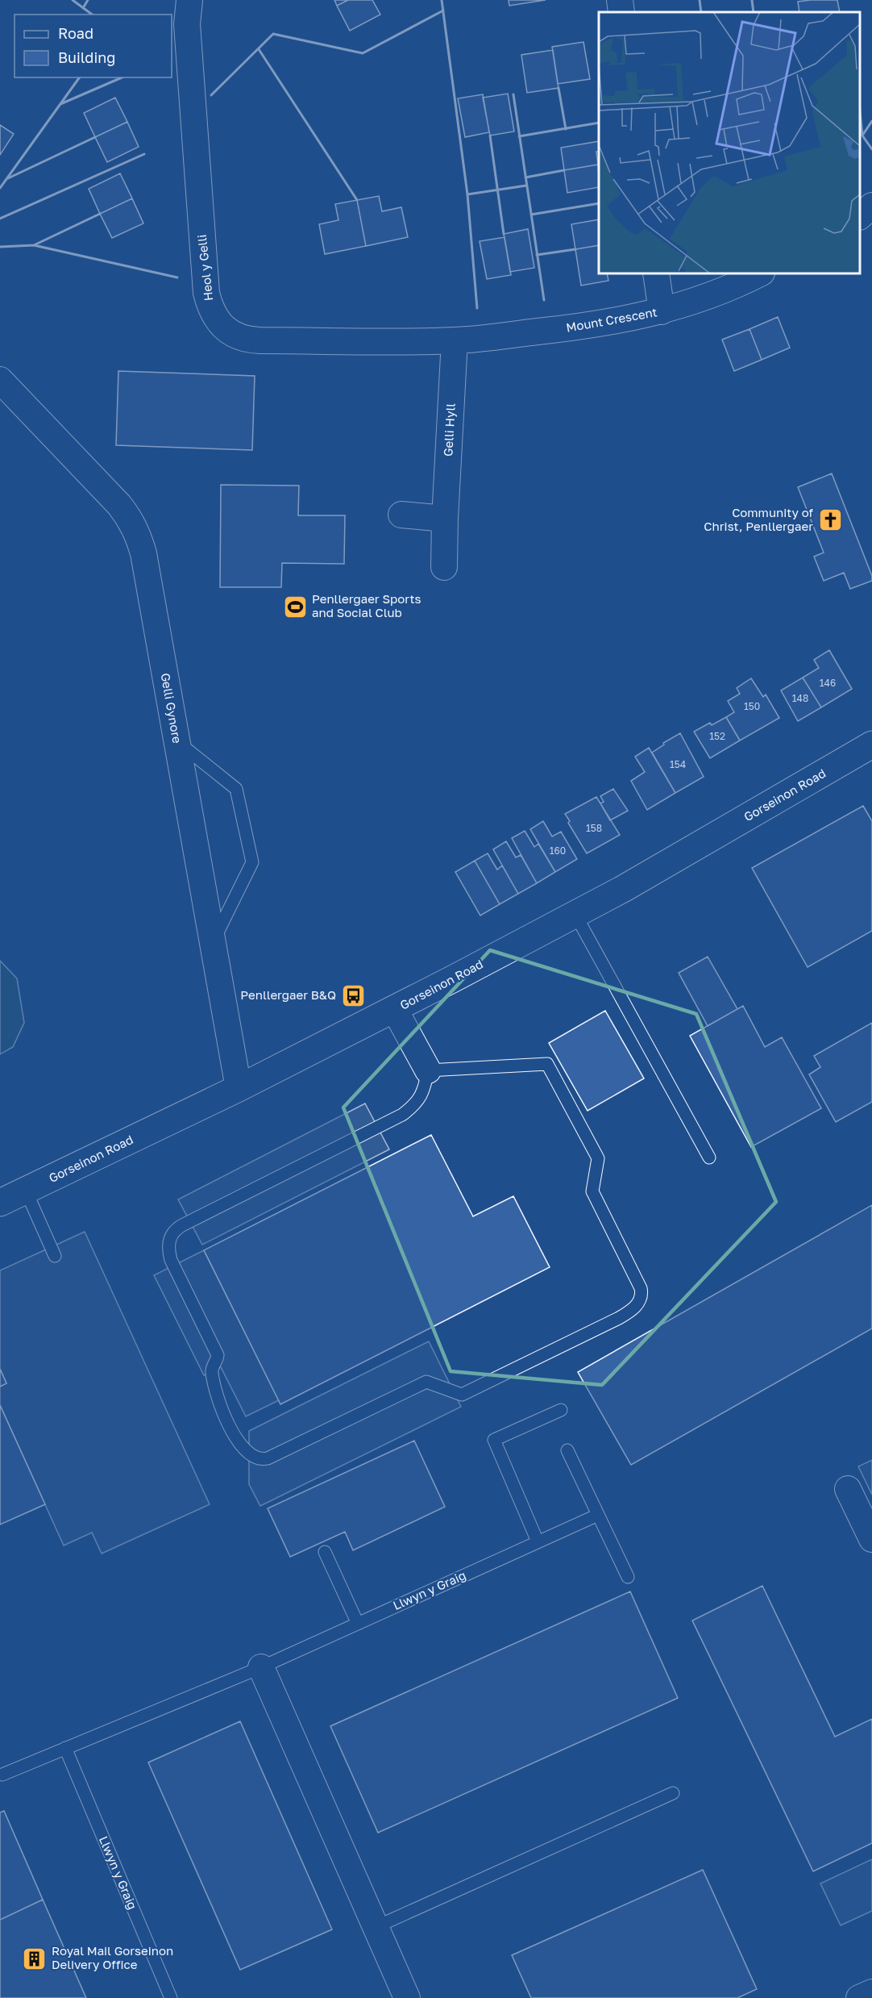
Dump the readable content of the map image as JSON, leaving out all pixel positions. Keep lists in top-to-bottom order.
{
  "streets": {
    "main road": ["Gorseinon Road"],
    "street": [
      "Heol y Gelli",
      "Mount Crescent",
      "Gelli Hyll",
      "Gelli Gynore"
    ],
    "lane": ["Llwyn y Graig"]
  },
  "crossings": [
    ["Heol y Gelli", "Mount Crescent"],
    ["Heol y Gelli", "Gelli Hyll"],
    ["Mount Crescent", "Gelli Hyll"],
    ["Gelli Gynore", "Gorseinon Road"]
  ],
  "places": {
    "church": ["Community of Christ, Penllergaer"],
    "sports": ["Penllergaer Sports and Social Club"],
    "bus stop": ["Penllergaer B&Q"],
    "building": ["Royal Mail Gorseinon Delivery Office"]
  },
  "house_numbers": [
    "146",
    "148",
    "150",
    "152",
    "154",
    "158",
    "160"
  ],
  "legend": ["Road", "Building"]
}
